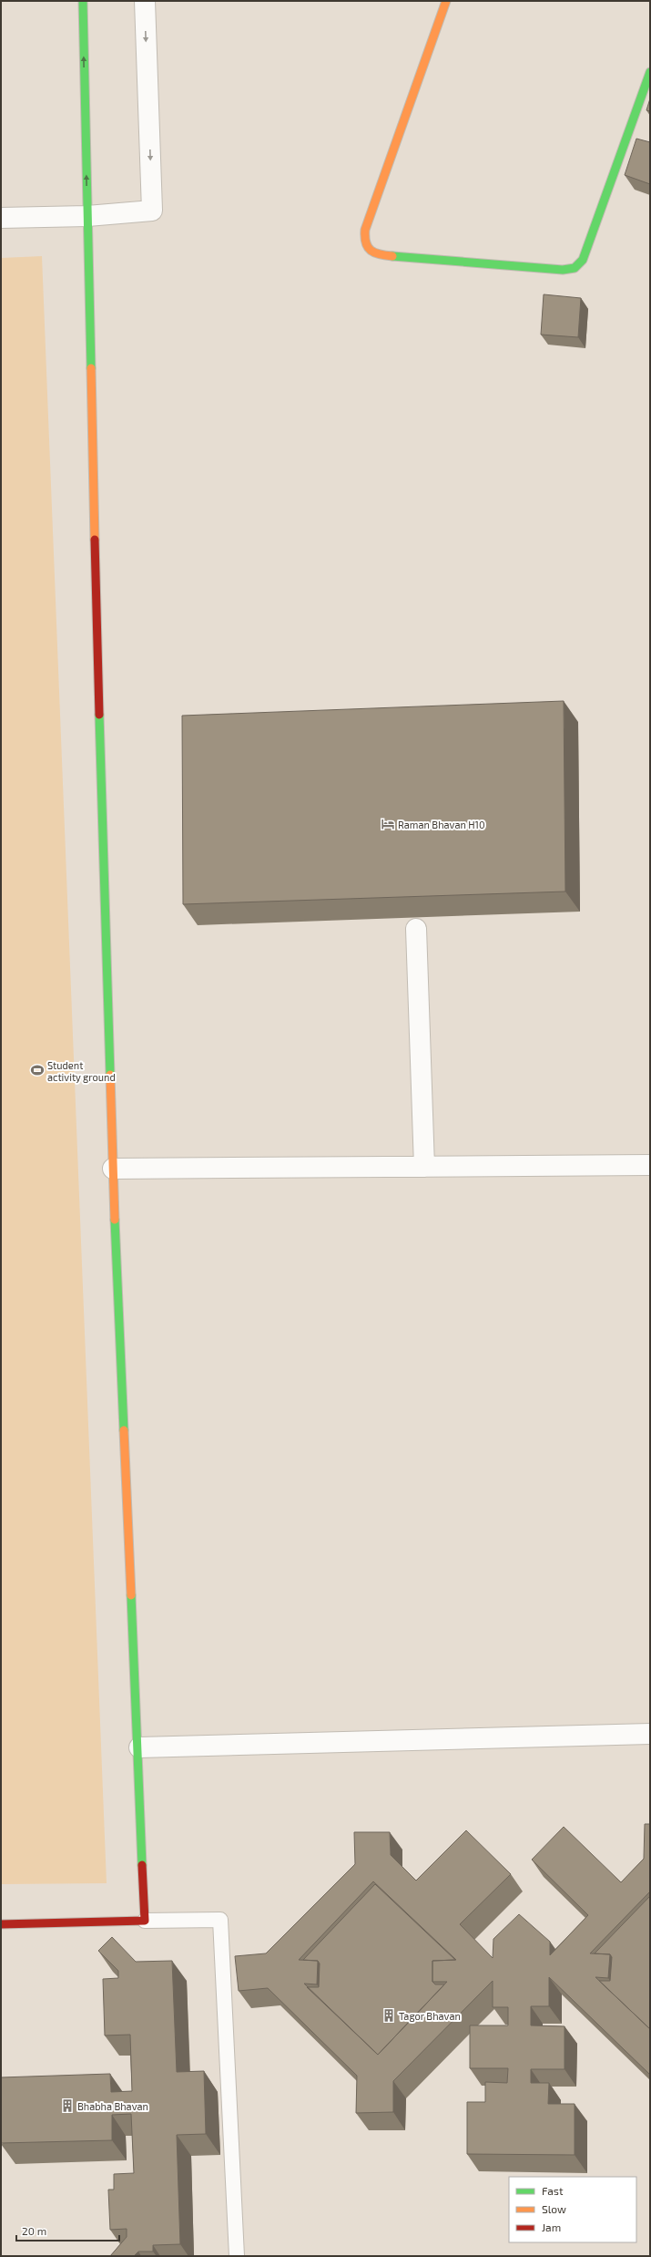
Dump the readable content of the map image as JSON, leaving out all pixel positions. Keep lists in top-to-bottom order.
{
  "places": {
    "hotel": ["Raman Bhavan H10"],
    "sports": ["Student activity ground"],
    "building": ["Tagor Bhavan", "Bhabha Bhavan"]
  },
  "legend": ["Fast", "Slow", "Jam"],
  "scale_bar": "20 m"
}
